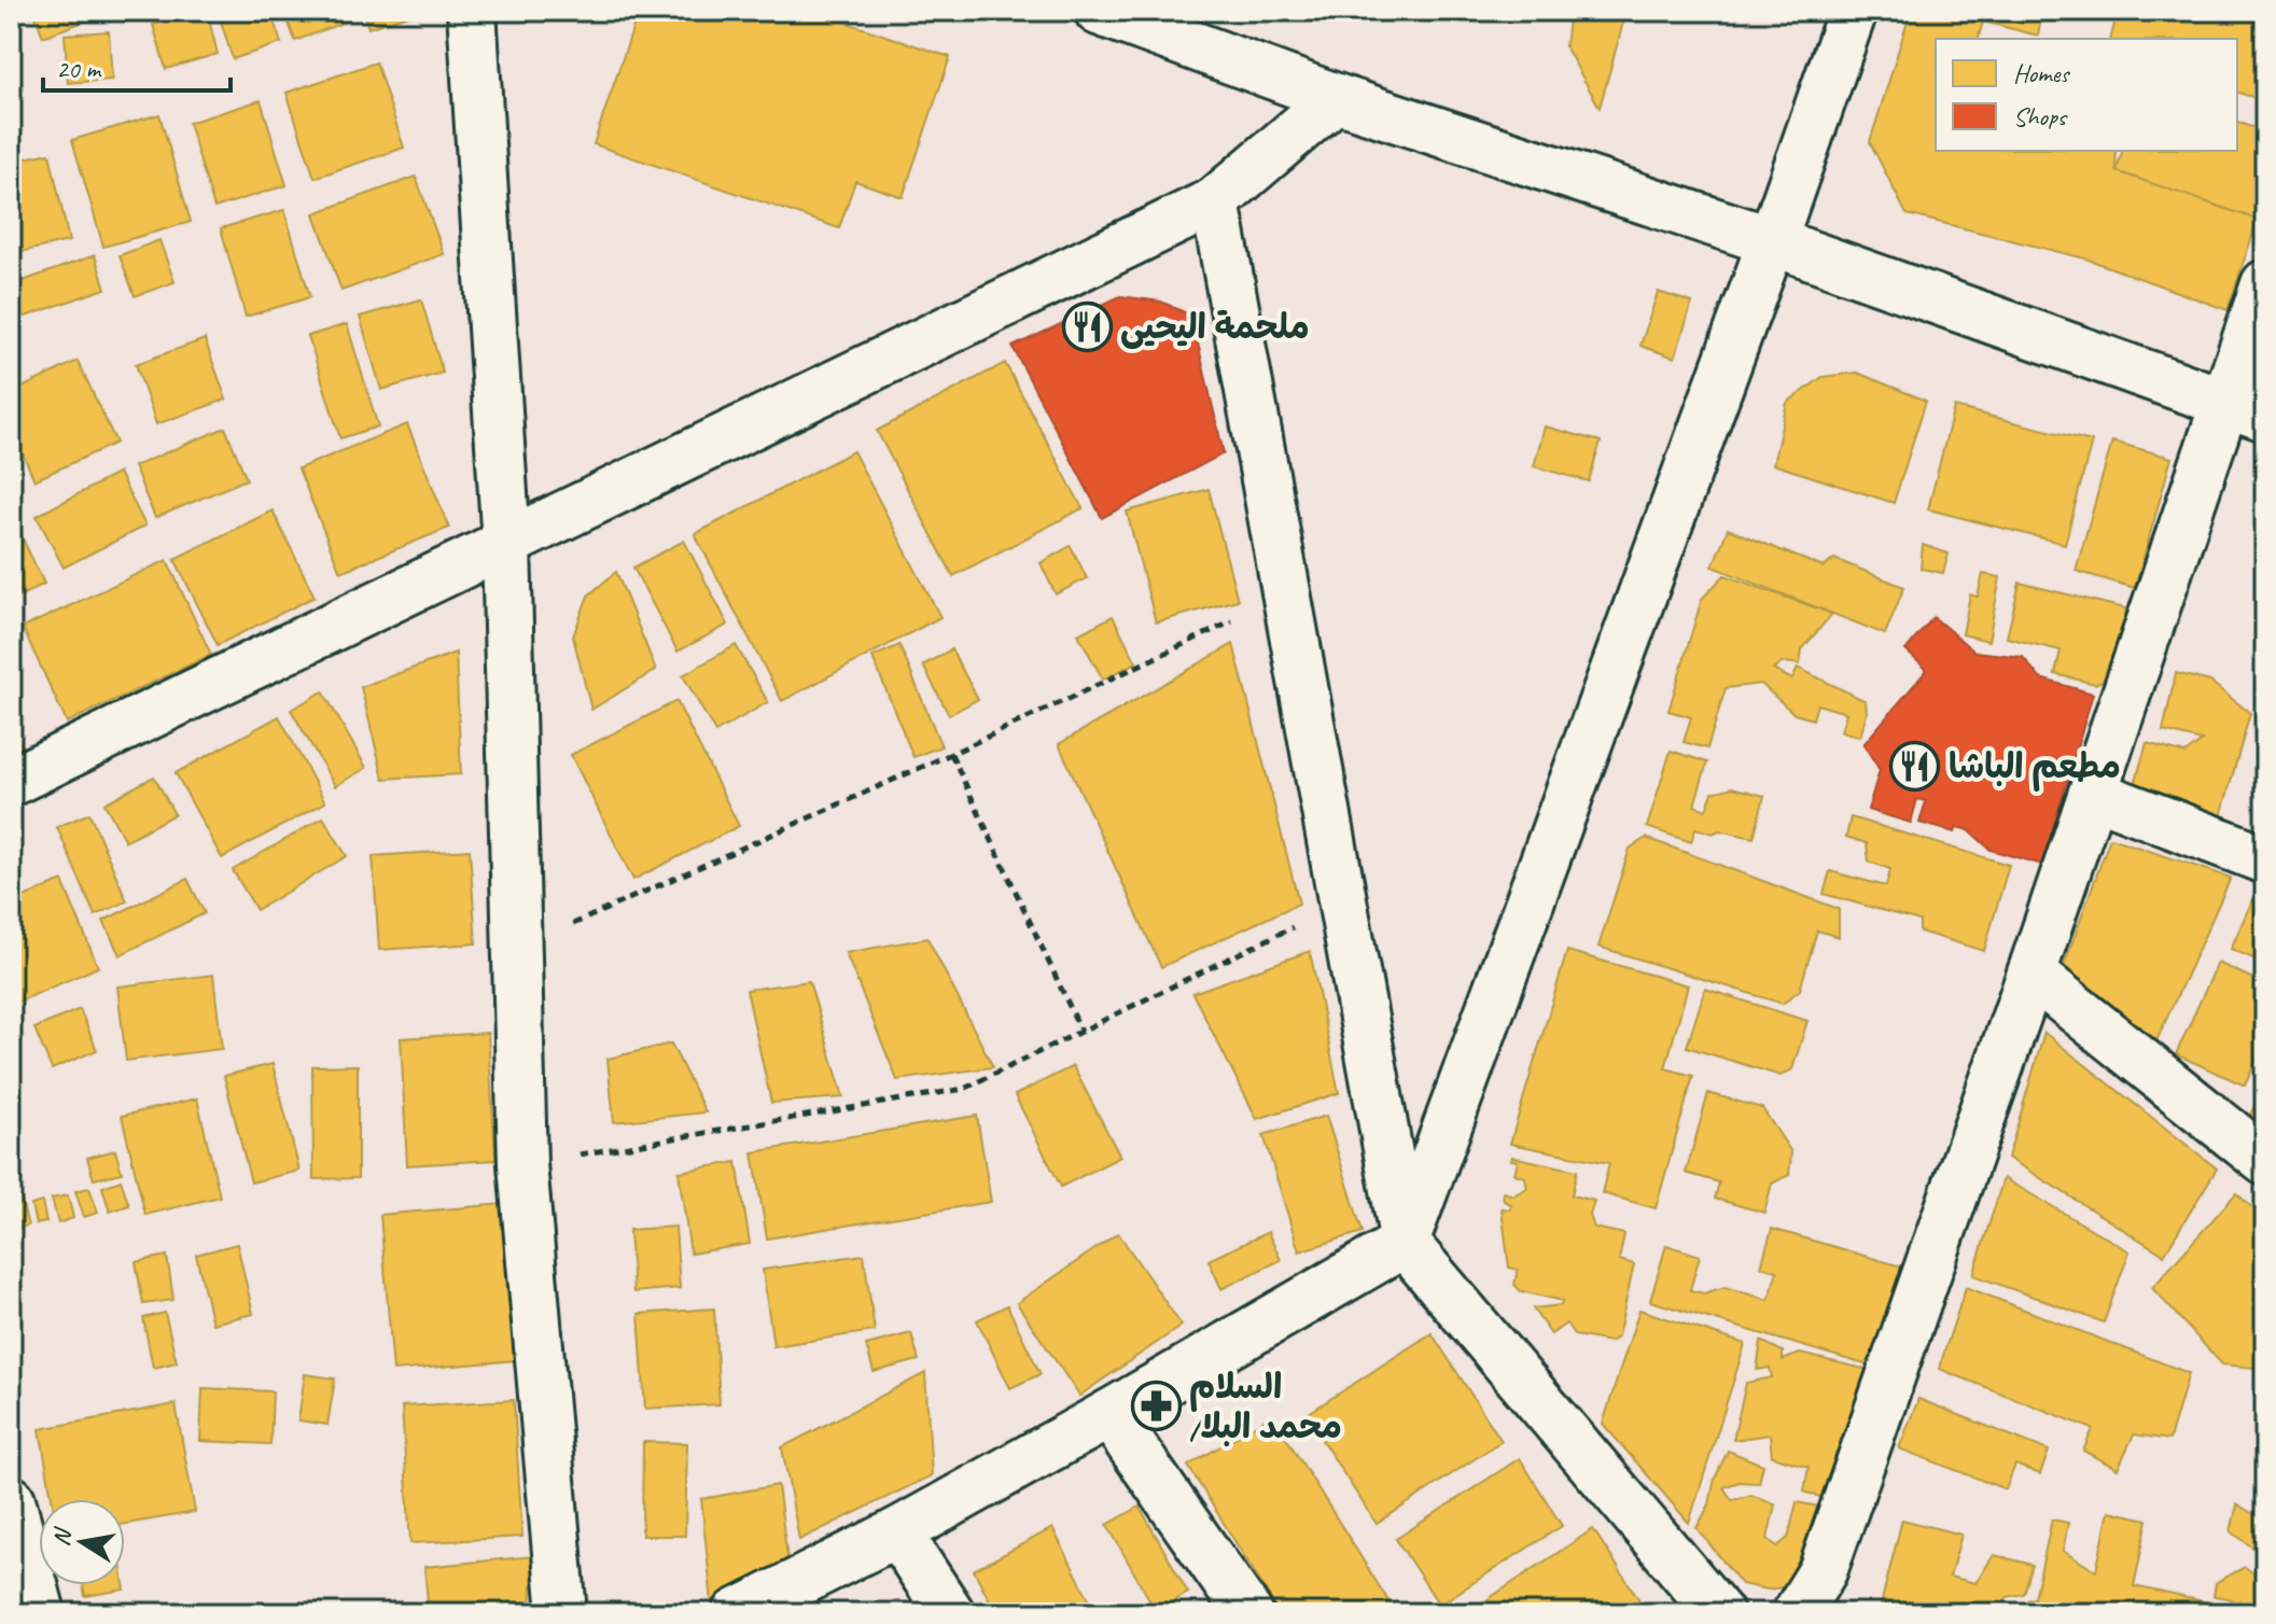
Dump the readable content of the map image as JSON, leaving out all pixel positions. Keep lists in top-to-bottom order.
{
  "places": {
    "restaurant": ["ملحمة اليحيى", "مطعم الباشا"],
    "pharmacy": ["السلام /محمد البلا"]
  },
  "legend": ["Homes", "Shops"],
  "scale_bar": "20 m",
  "north": "left"
}
